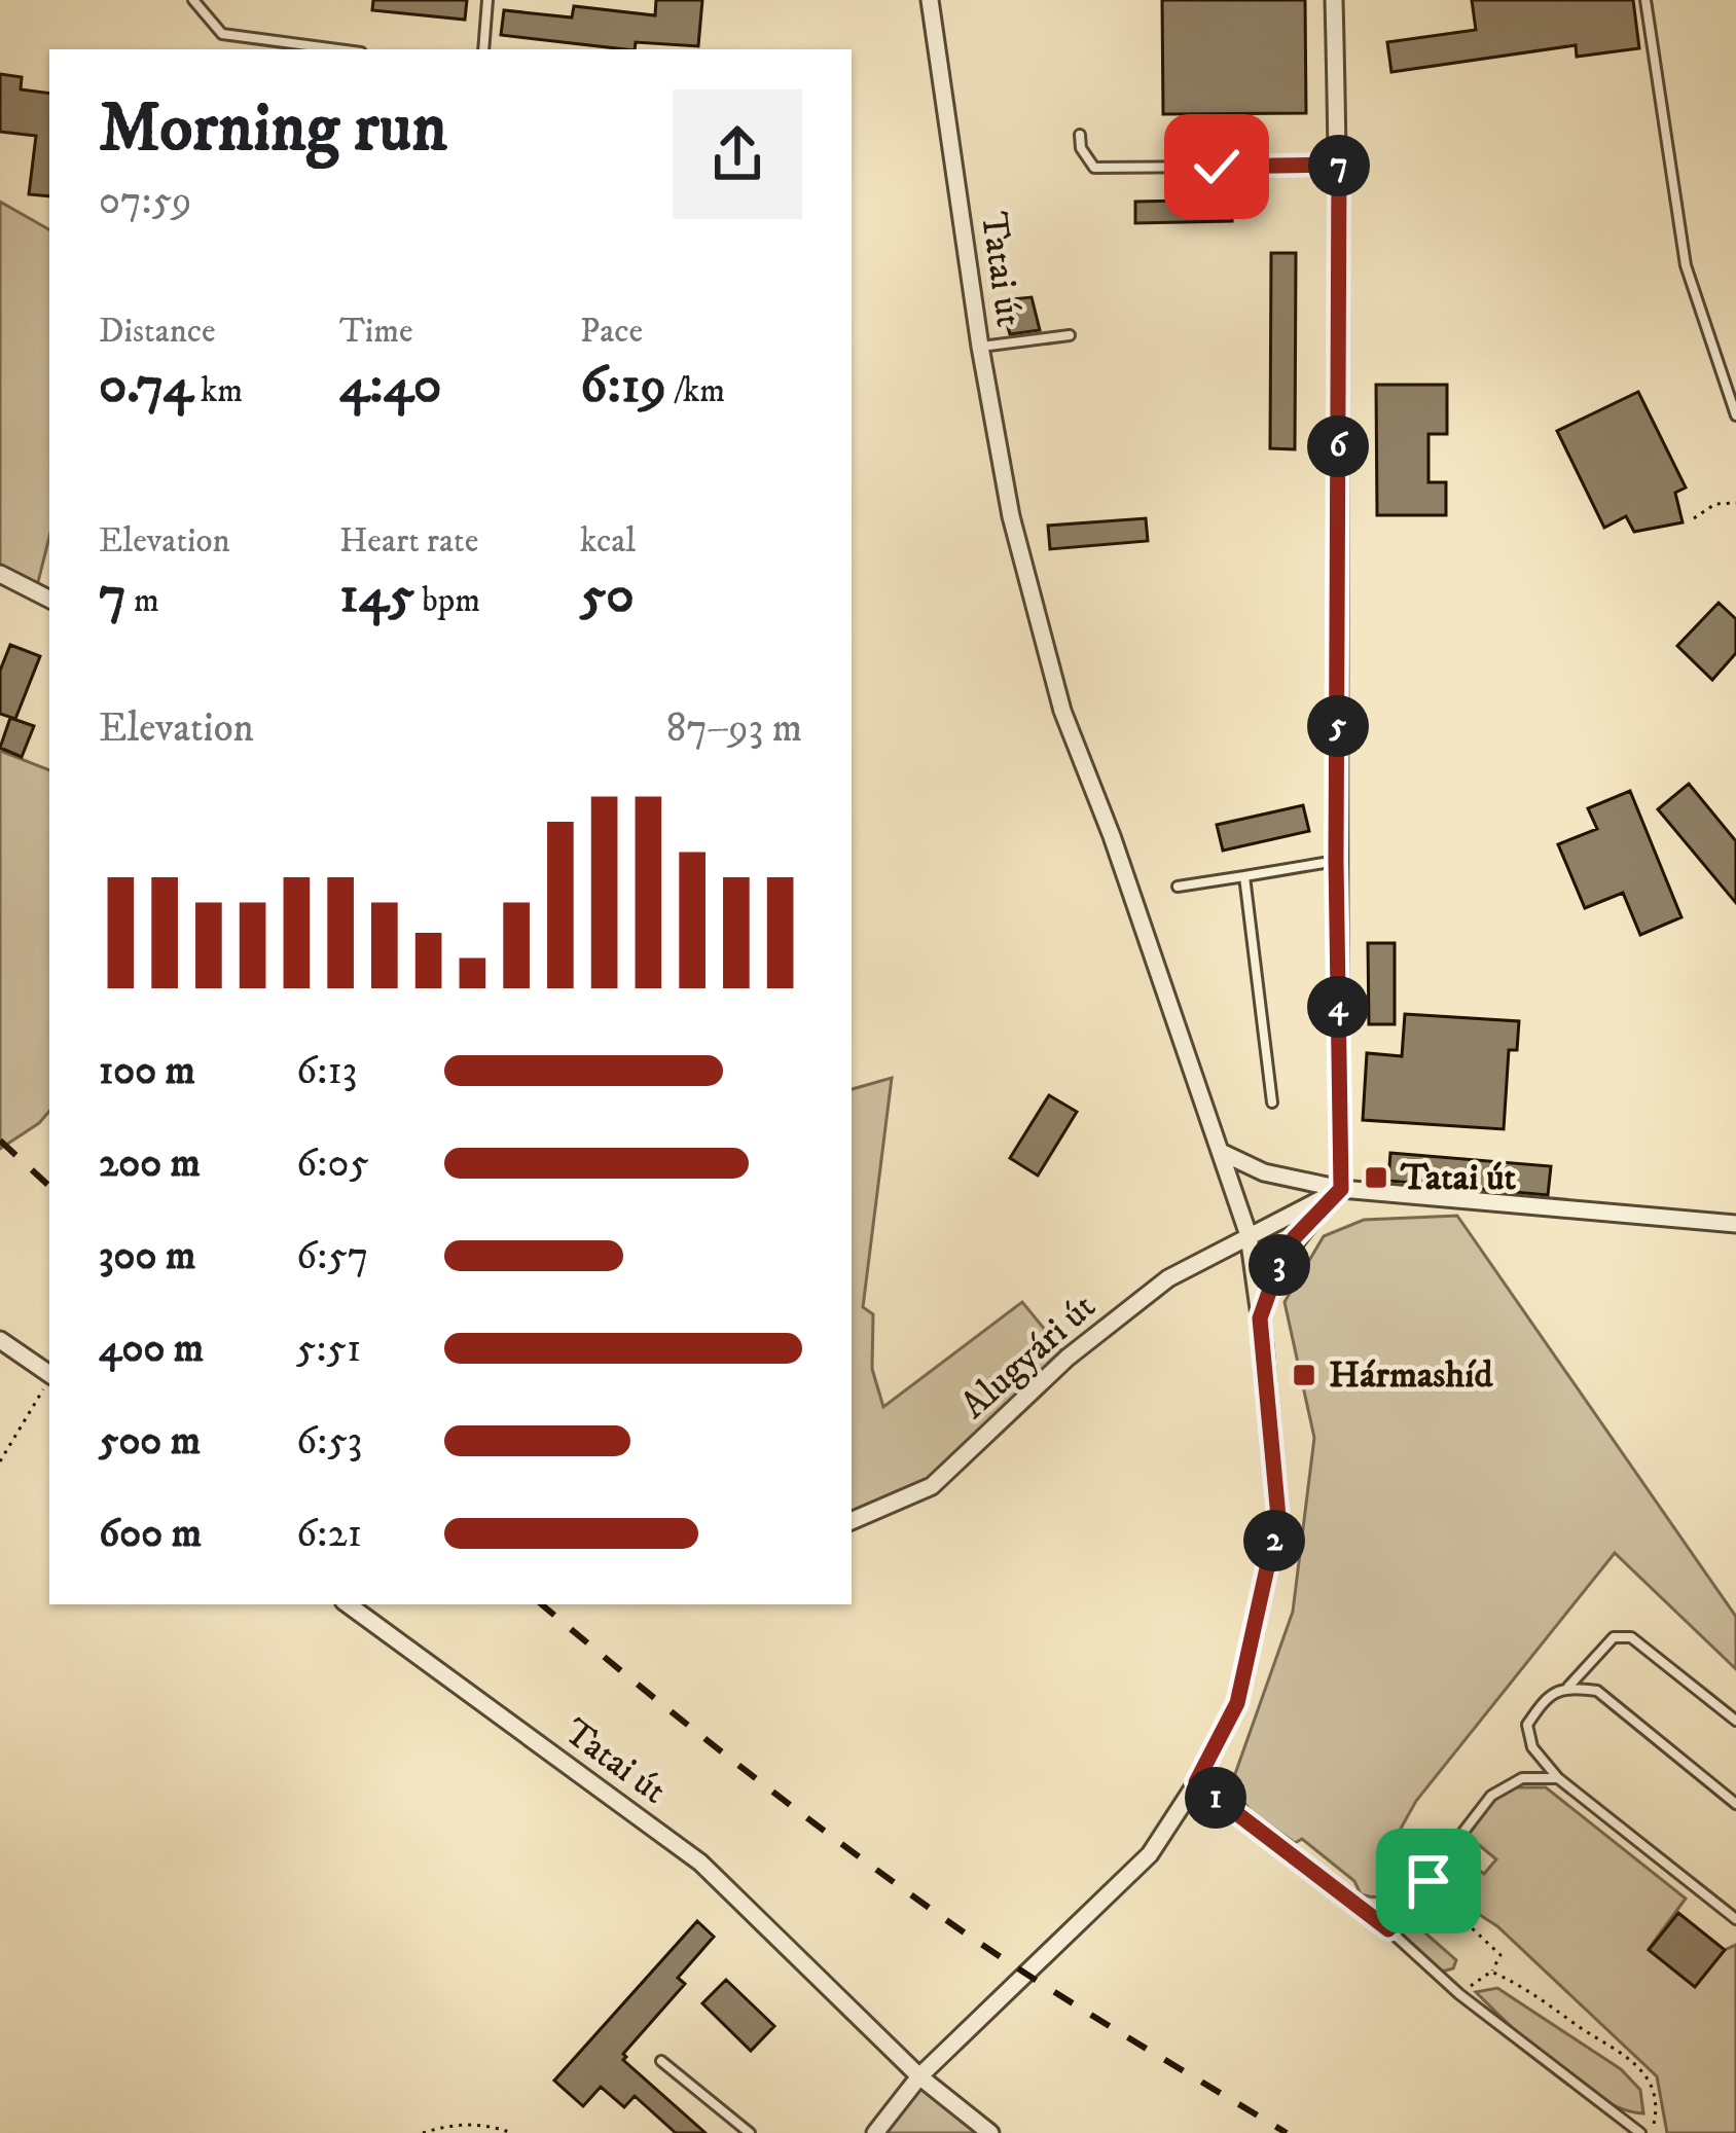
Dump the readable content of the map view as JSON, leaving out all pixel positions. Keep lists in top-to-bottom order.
{
  "streets": {
    "street": ["Tatai út", "Alugyári út"]
  },
  "crossings": [
    ["Tatai út", "Alugyári út"]
  ],
  "places": {
    "transit": ["Tatai út", "Hármashíd"]
  },
  "page": {
    "heading": ["Morning run", "07:59"],
    "pins": [
      "7",
      "6",
      "5",
      "4",
      "3",
      "2",
      "1"
    ],
    "stats": [
      ["Distance", "0.74 km"],
      ["Time", "4:40"],
      ["Pace", "6:19 /km"],
      ["Elevation", "7 m"],
      ["Heart rate", "145 bpm"],
      ["kcal", "50"]
    ],
    "chart": ["Elevation", "87–93 m"],
    "list": [
      {
        "name": "100 m",
        "note": "6:13"
      },
      {
        "name": "200 m",
        "note": "6:05"
      },
      {
        "name": "300 m",
        "note": "6:57"
      },
      {
        "name": "400 m",
        "note": "5:51"
      },
      {
        "name": "500 m",
        "note": "6:53"
      },
      {
        "name": "600 m",
        "note": "6:21"
      }
    ]
  }
}
